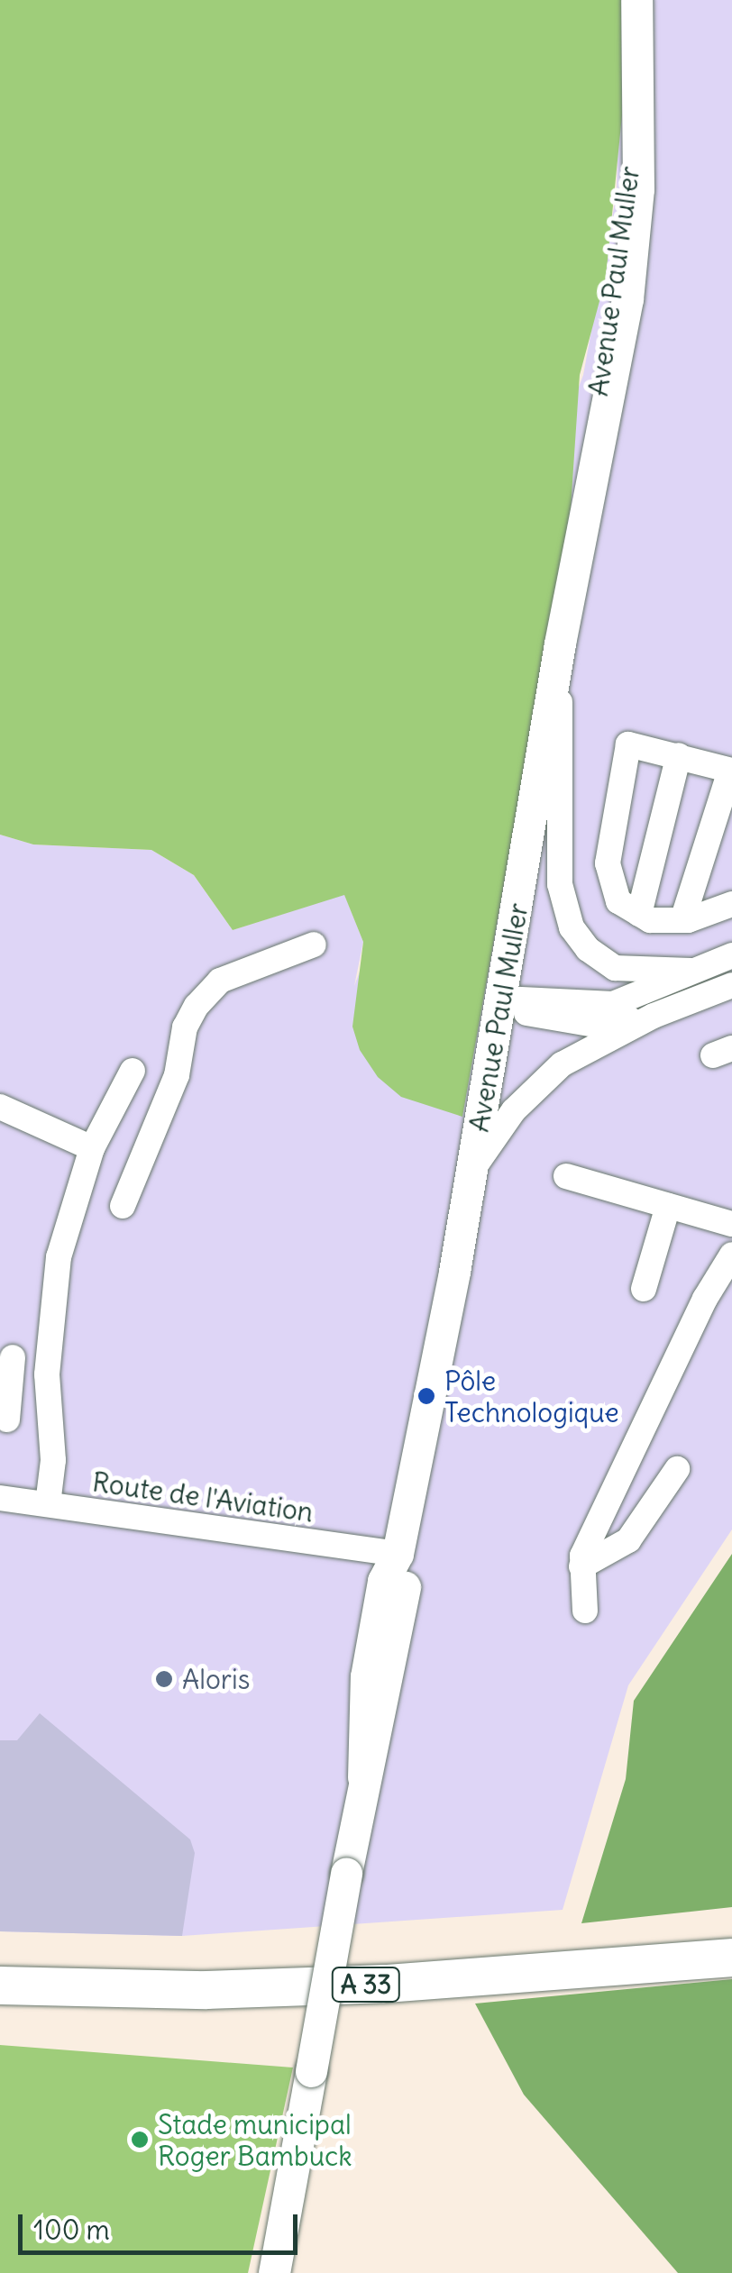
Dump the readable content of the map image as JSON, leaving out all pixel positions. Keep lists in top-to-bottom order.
{
  "streets": {
    "highway": ["A 33"],
    "main road": ["Avenue Paul Muller"],
    "street": ["Route de l'Aviation"]
  },
  "crossings": [
    ["Avenue Paul Muller", "Route de l'Aviation"]
  ],
  "places": ["Pôle Technologique", "Aloris", "Stade municipal Roger Bambuck"],
  "scale_bar": "100 m"
}
